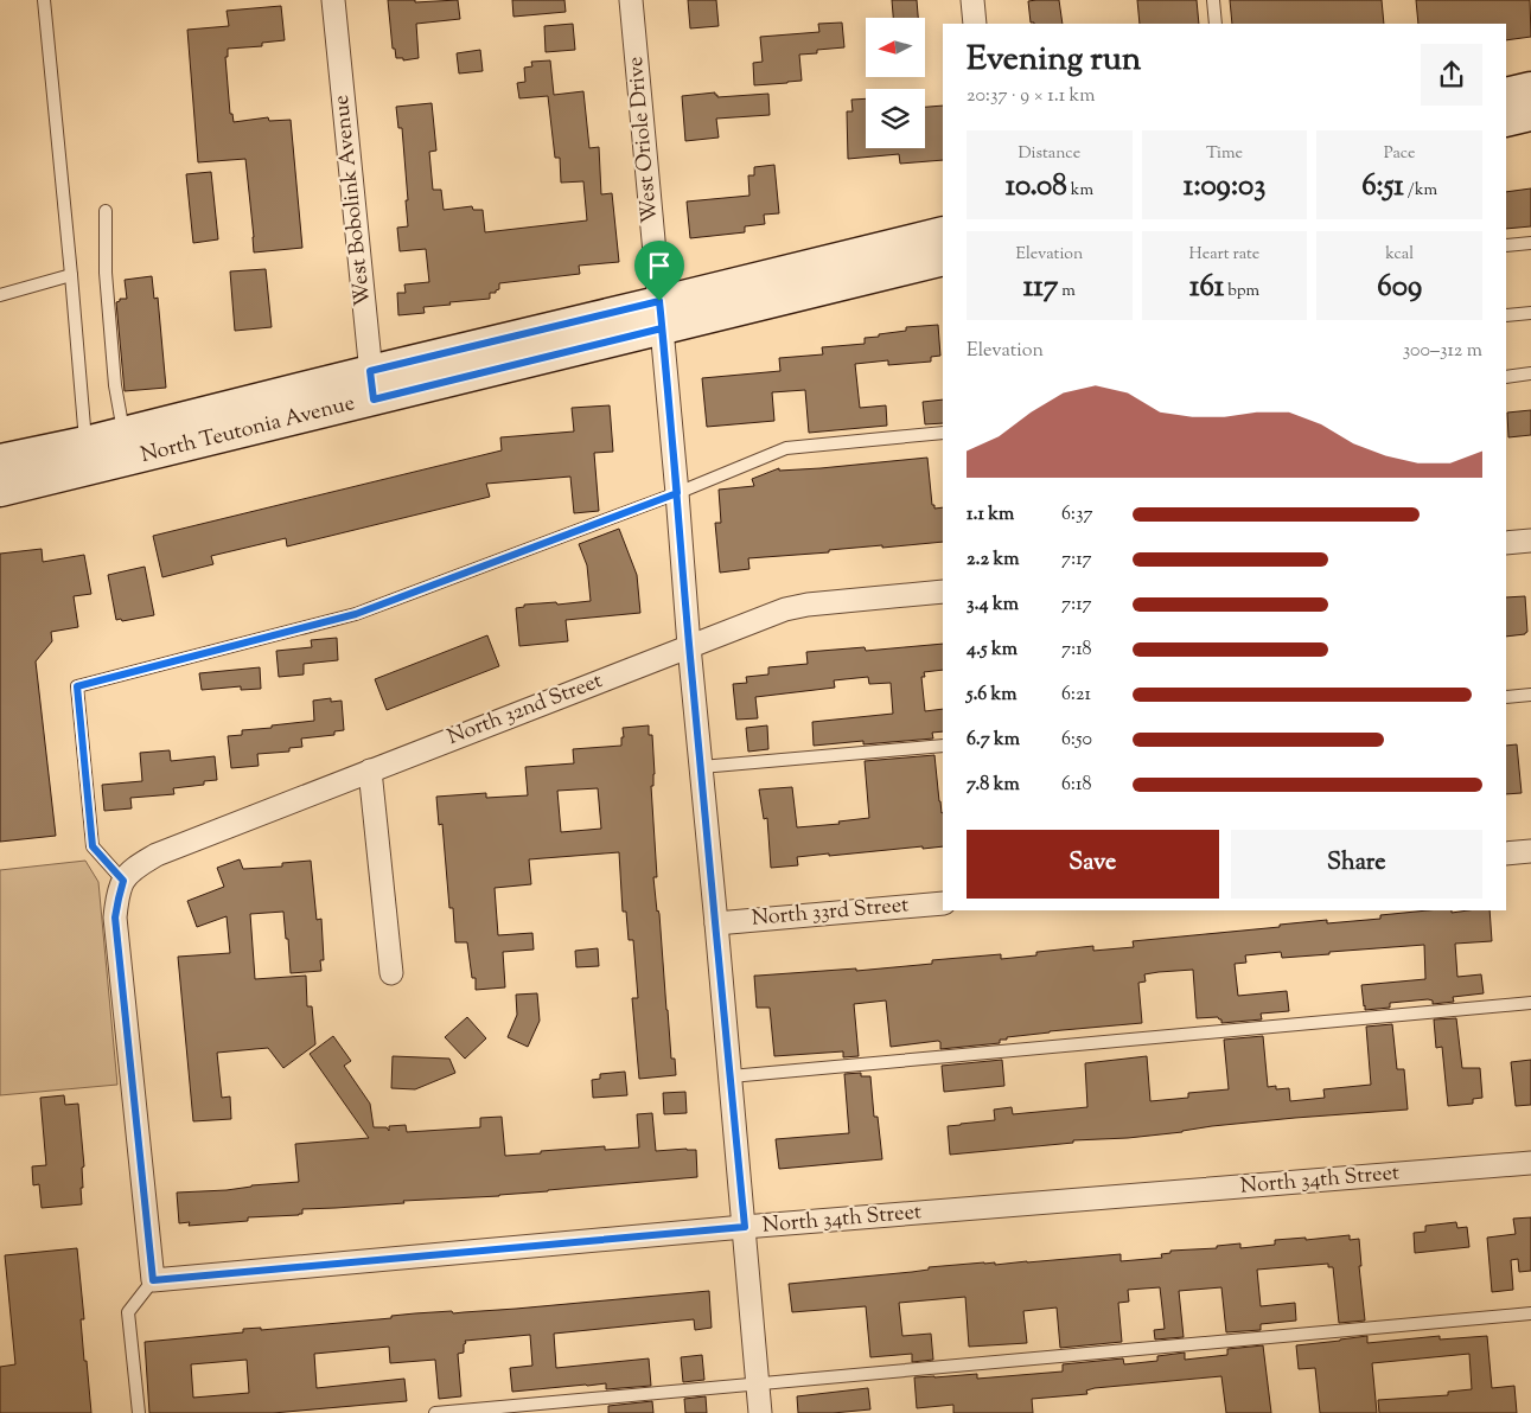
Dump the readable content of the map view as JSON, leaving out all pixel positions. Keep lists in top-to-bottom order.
{
  "streets": {
    "main road": ["North Teutonia Avenue"],
    "street": [
      "West Oriole Drive",
      "West Bobolink Avenue",
      "North 32nd Street",
      "North 33rd Street",
      "North 34th Street"
    ]
  },
  "crossings": [
    ["West Oriole Drive", "North Teutonia Avenue"],
    ["West Oriole Drive", "North 32nd Street"],
    ["West Oriole Drive", "North 33rd Street"],
    ["West Oriole Drive", "North 34th Street"],
    ["West Bobolink Avenue", "North Teutonia Avenue"]
  ],
  "north": "left",
  "page": {
    "heading": ["Evening run", "20:37 · 9 × 1.1 km"],
    "stats": [
      ["Distance", "10.08 km"],
      ["Time", "1:09:03"],
      ["Pace", "6:51 /km"],
      ["Elevation", "117 m"],
      ["Heart rate", "161 bpm"],
      ["kcal", "609"]
    ],
    "chart": ["Elevation", "300–312 m"],
    "list": [
      {
        "name": "1.1 km",
        "note": "6:37"
      },
      {
        "name": "2.2 km",
        "note": "7:17"
      },
      {
        "name": "3.4 km",
        "note": "7:17"
      },
      {
        "name": "4.5 km",
        "note": "7:18"
      },
      {
        "name": "5.6 km",
        "note": "6:21"
      },
      {
        "name": "6.7 km",
        "note": "6:50"
      },
      {
        "name": "7.8 km",
        "note": "6:18"
      }
    ],
    "buttons": ["Save", "Share"]
  }
}
